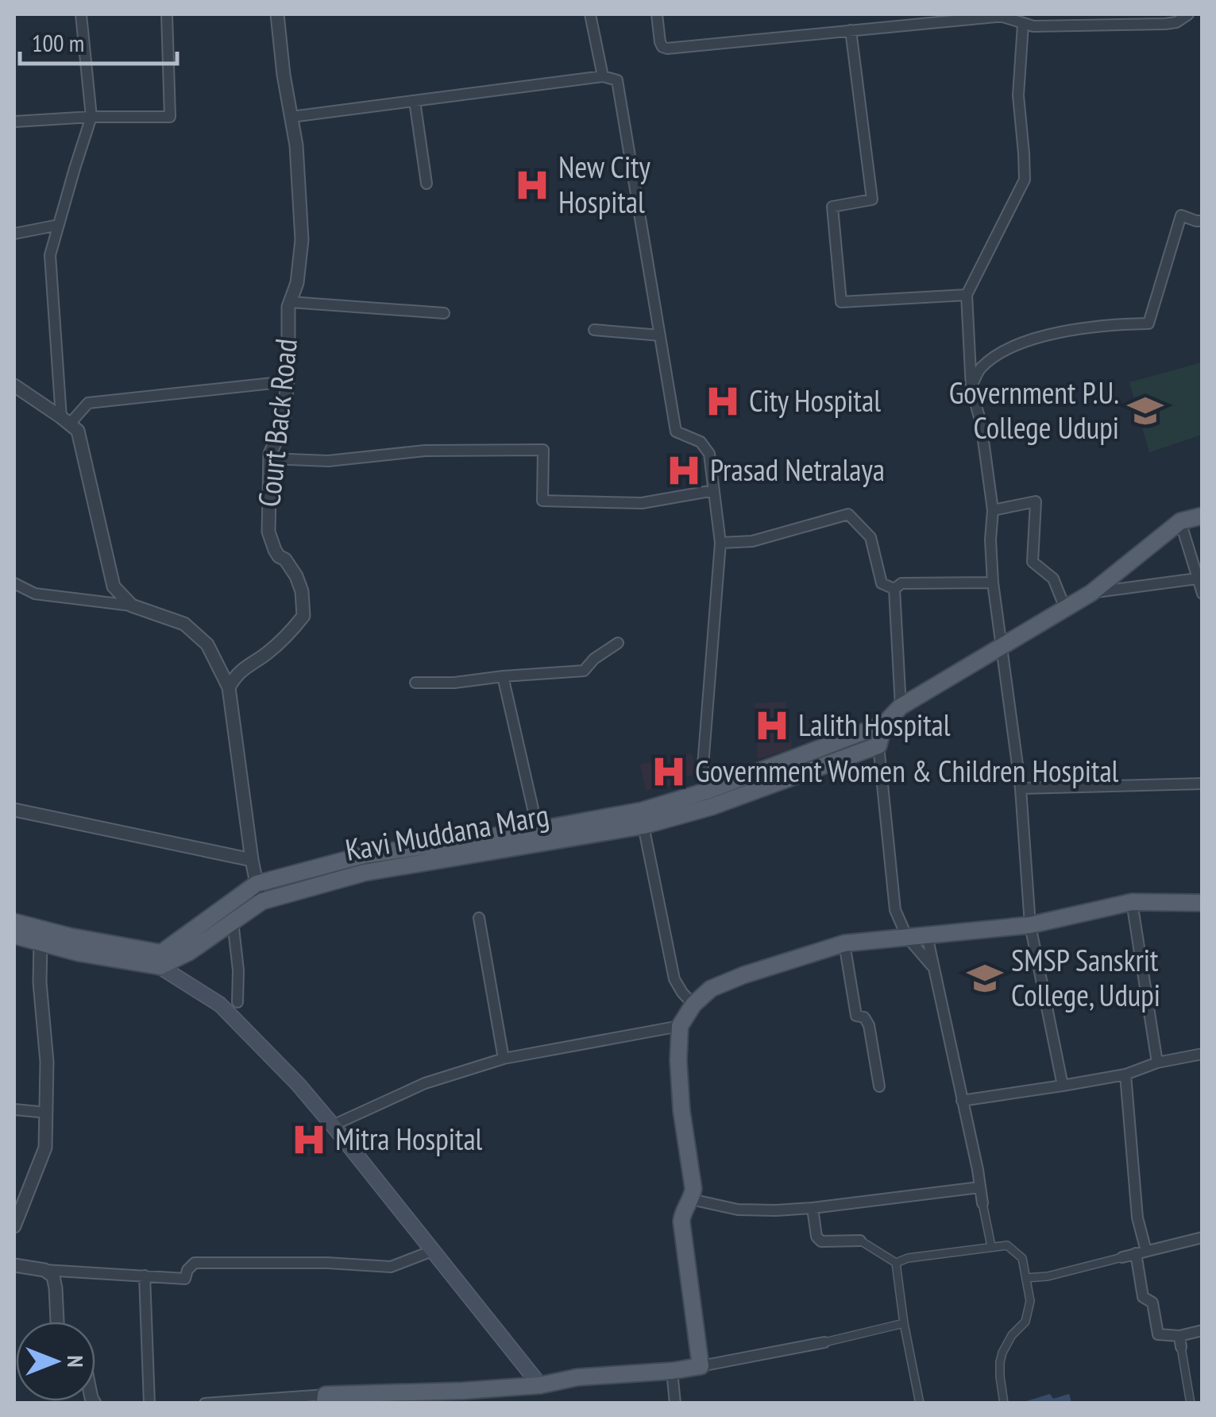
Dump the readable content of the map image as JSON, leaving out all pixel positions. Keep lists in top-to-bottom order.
{
  "streets": {
    "main road": ["Kavi Muddana Marg"],
    "street": ["Court Back Road"]
  },
  "places": {
    "hospital": [
      "New City Hospital",
      "City Hospital",
      "Prasad Netralaya",
      "Lalith Hospital",
      "Government Women & Children Hospital",
      "Mitra Hospital"
    ],
    "school or university": ["Government P.U. College Udupi", "SMSP Sanskrit College, Udupi"]
  },
  "scale_bar": "100 m",
  "north": "right"
}
